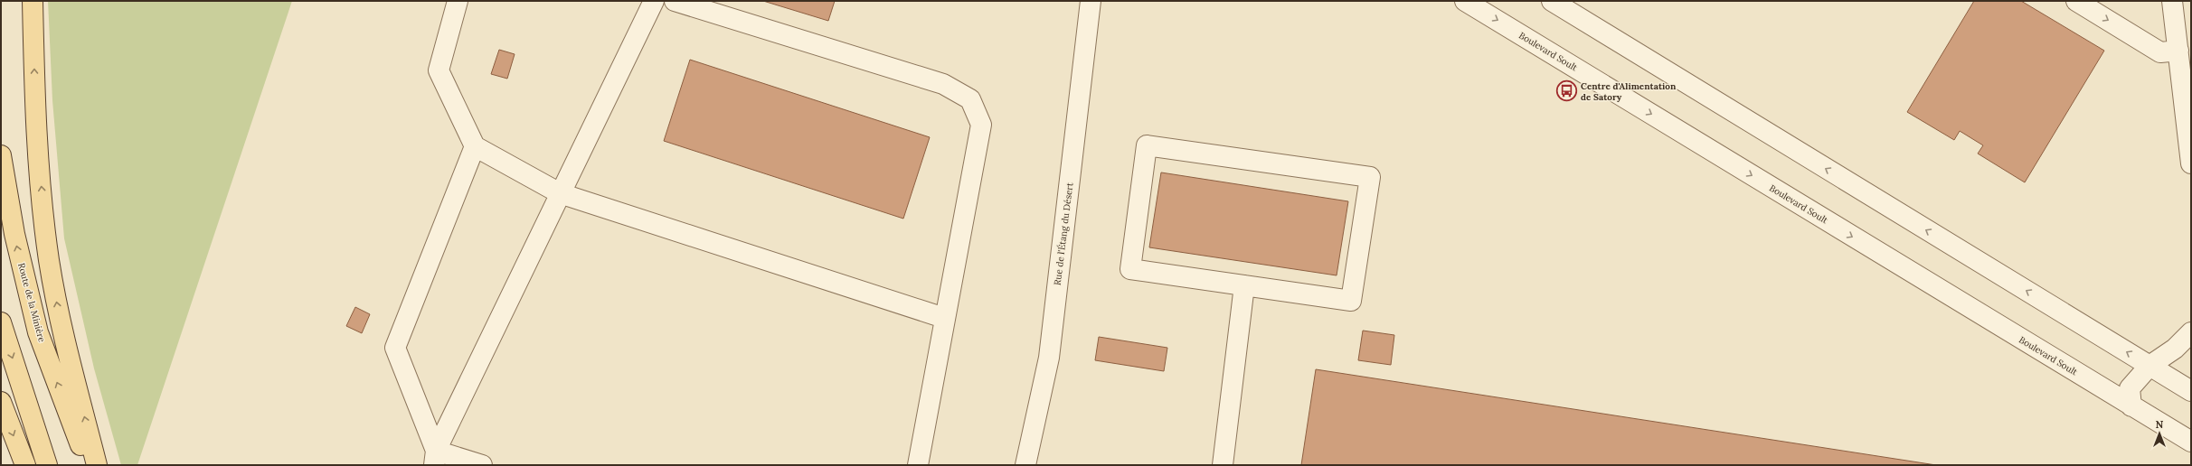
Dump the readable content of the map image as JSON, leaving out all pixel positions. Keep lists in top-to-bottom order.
{
  "streets": {
    "main road": ["Route de la Minière"],
    "street": ["Boulevard Soult", "Rue de l'Étang du Désert"]
  },
  "places": {
    "bus stop": ["Centre d'Alimentation de Satory"]
  },
  "north": "top"
}
